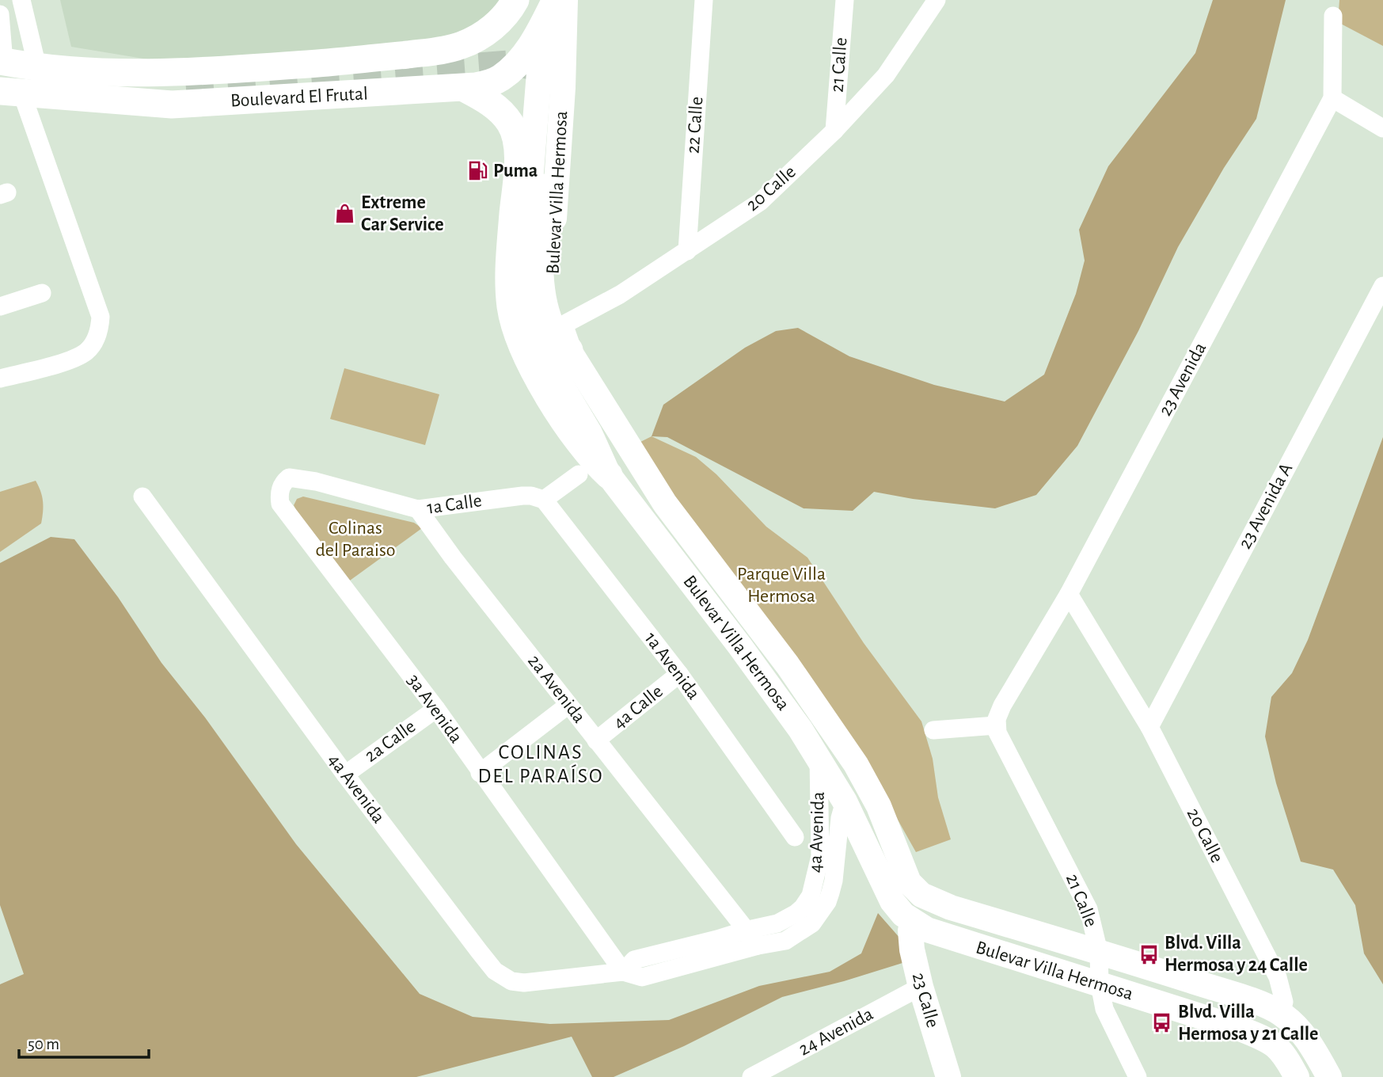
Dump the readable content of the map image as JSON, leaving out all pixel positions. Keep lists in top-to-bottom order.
{
  "streets": {
    "main road": ["Boulevard El Frutal", "Bulevar Villa Hermosa", "23 Calle"],
    "street": [
      "21 Calle",
      "22 Calle",
      "20 Calle",
      "23 Avenida",
      "1a Calle",
      "23 Avenida A",
      "1a Avenida",
      "2a Avenida",
      "4a Calle",
      "3a Avenida",
      "2a Calle",
      "4a Avenida",
      "24 Avenida"
    ]
  },
  "crossings": [
    ["21 Calle", "20 Calle"],
    ["21 Calle", "Bulevar Villa Hermosa"],
    ["21 Calle", "23 Avenida"],
    ["Boulevard El Frutal", "Bulevar Villa Hermosa"],
    ["22 Calle", "20 Calle"],
    ["20 Calle", "Bulevar Villa Hermosa"],
    ["20 Calle", "23 Avenida"],
    ["20 Calle", "23 Avenida A"],
    ["Bulevar Villa Hermosa", "4a Avenida"],
    ["Bulevar Villa Hermosa", "23 Calle"],
    ["1a Calle", "1a Avenida"],
    ["1a Calle", "2a Avenida"],
    ["1a Calle", "3a Avenida"],
    ["1a Avenida", "4a Calle"],
    ["2a Avenida", "4a Calle"],
    ["2a Avenida", "4a Avenida"],
    ["3a Avenida", "2a Calle"],
    ["3a Avenida", "4a Avenida"],
    ["2a Calle", "4a Avenida"],
    ["23 Calle", "24 Avenida"]
  ],
  "districts": ["COLINAS DEL PARAÍSO"],
  "parks": ["Colinas del Paraiso", "Parque Villa Hermosa"],
  "places": {
    "fuel station": ["Puma"],
    "shop": ["Extreme Car Service"],
    "bus stop": ["Blvd. Villa Hermosa y 24 Calle", "Blvd. Villa Hermosa y 21 Calle"]
  },
  "scale_bar": "50 m"
}
